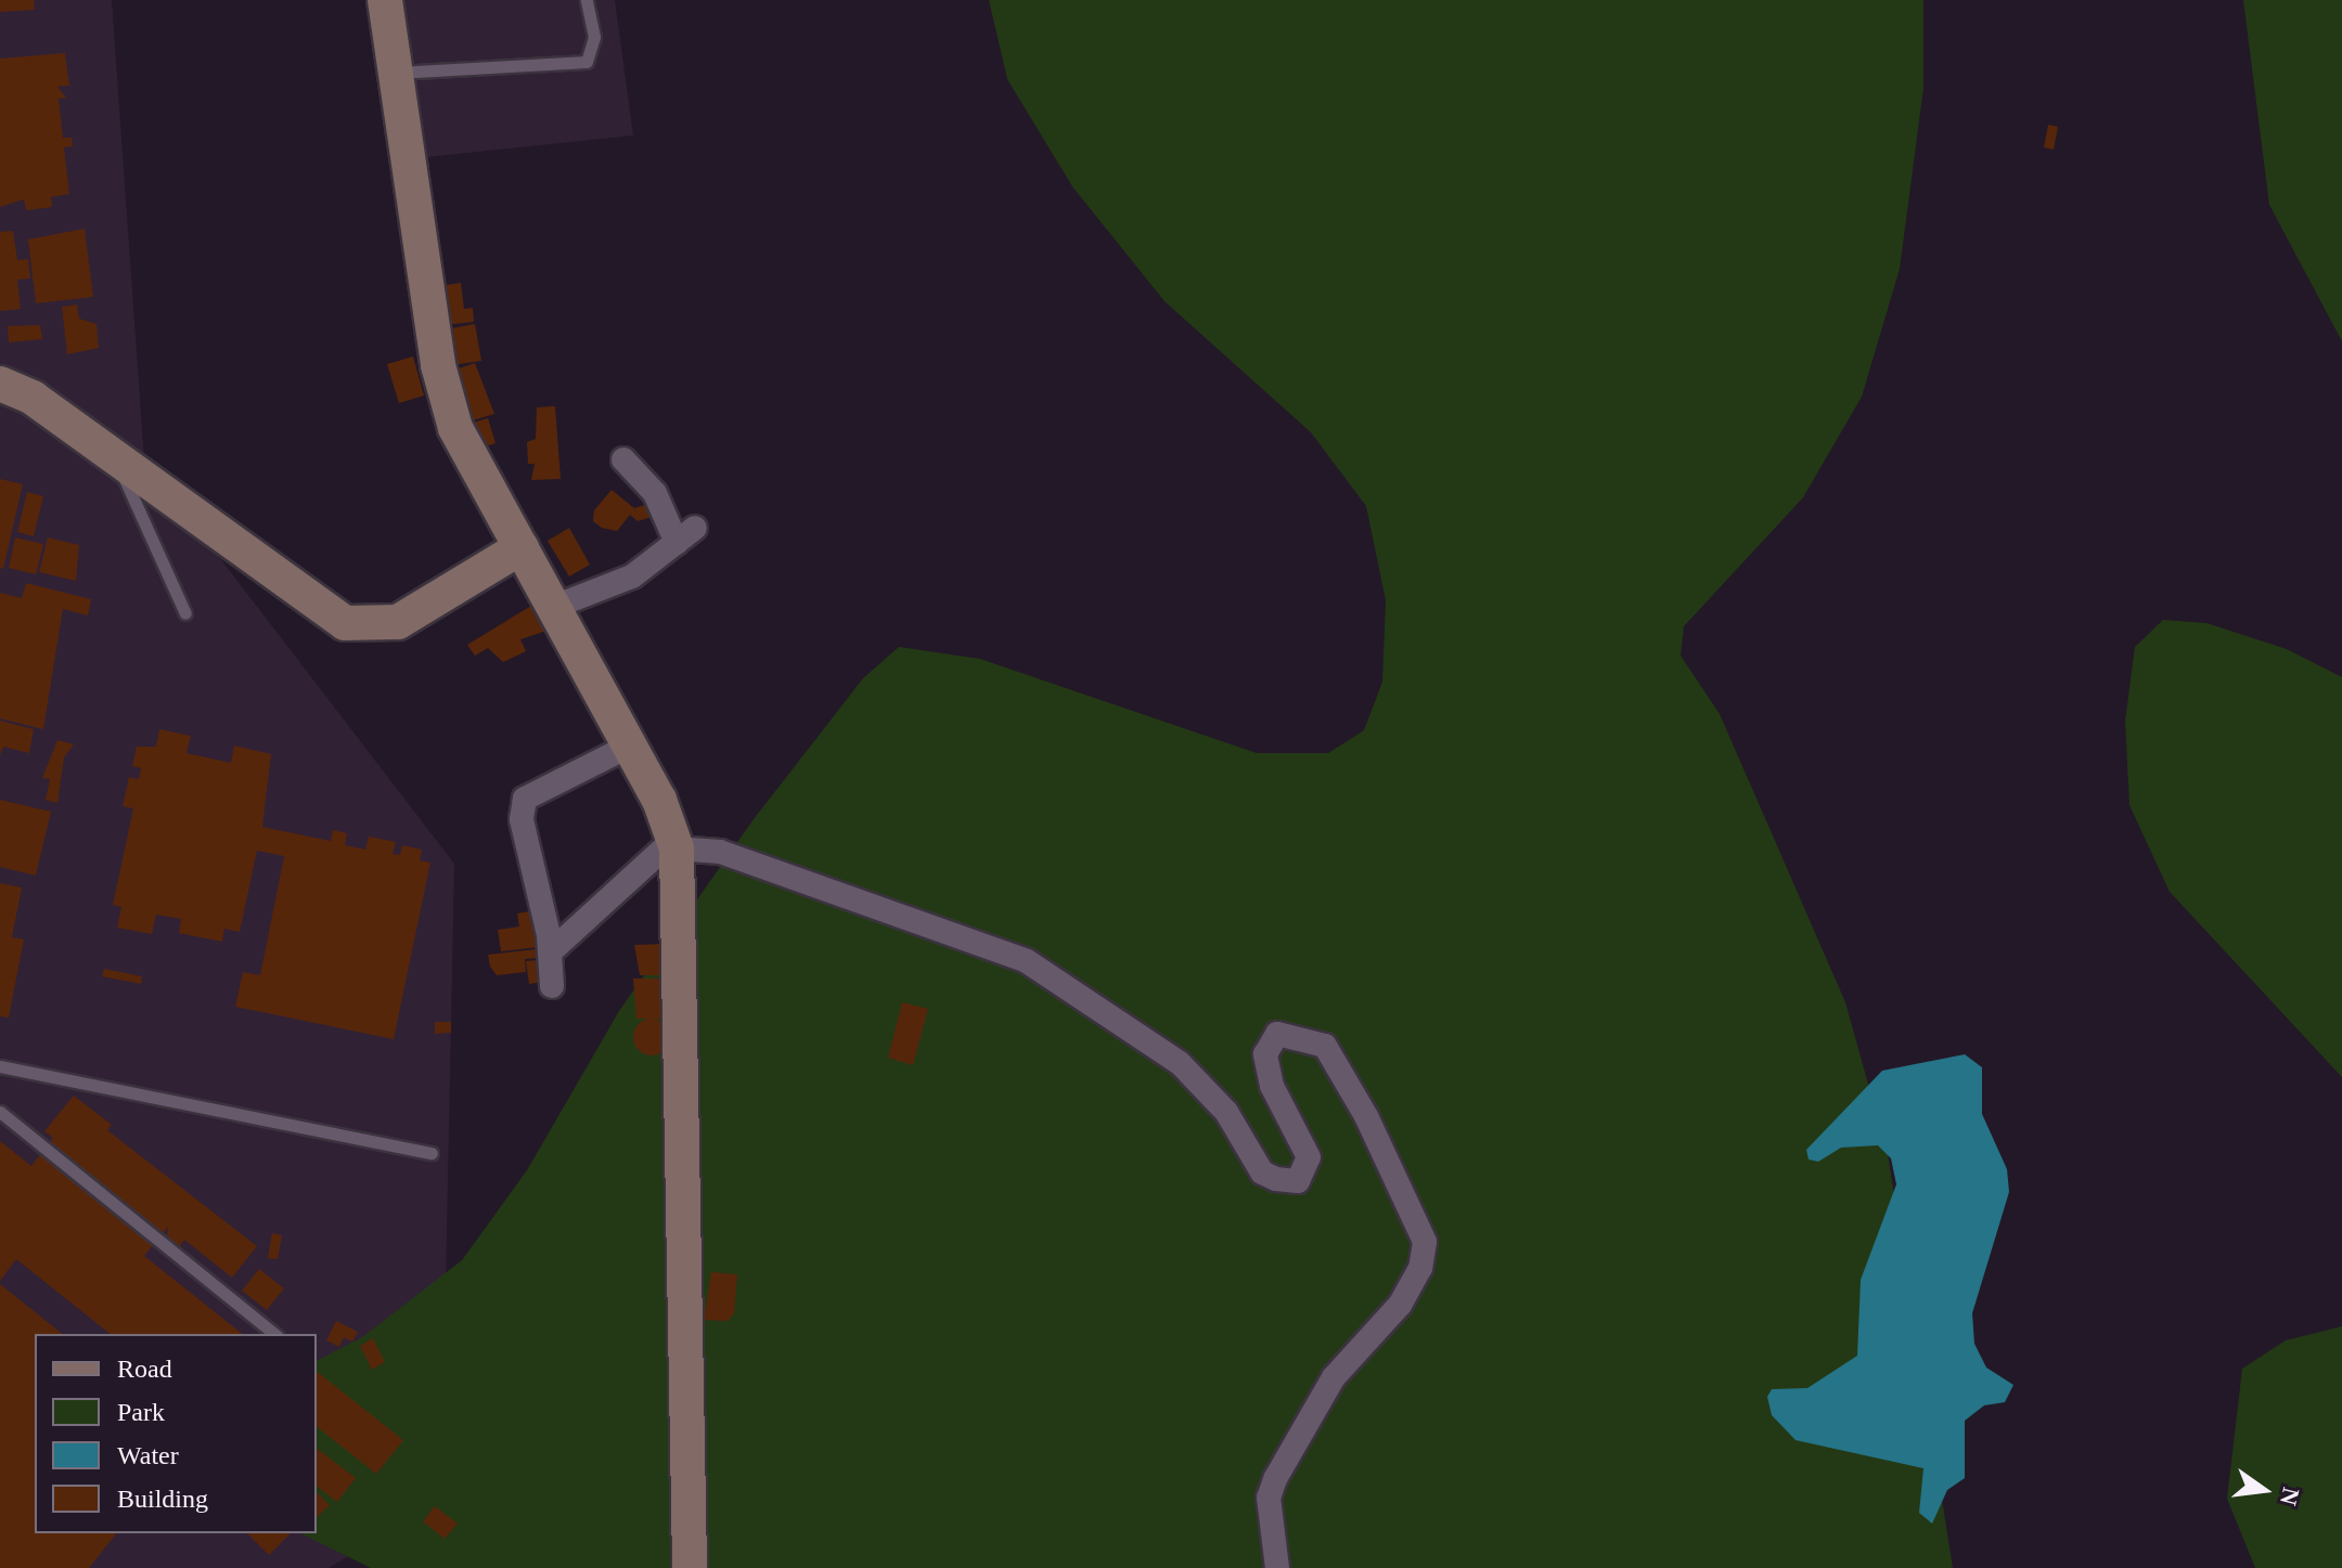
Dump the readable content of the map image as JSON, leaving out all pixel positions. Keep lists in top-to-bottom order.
{
  "legend": [
    "Road",
    "Park",
    "Water",
    "Building"
  ],
  "north": "right"
}
